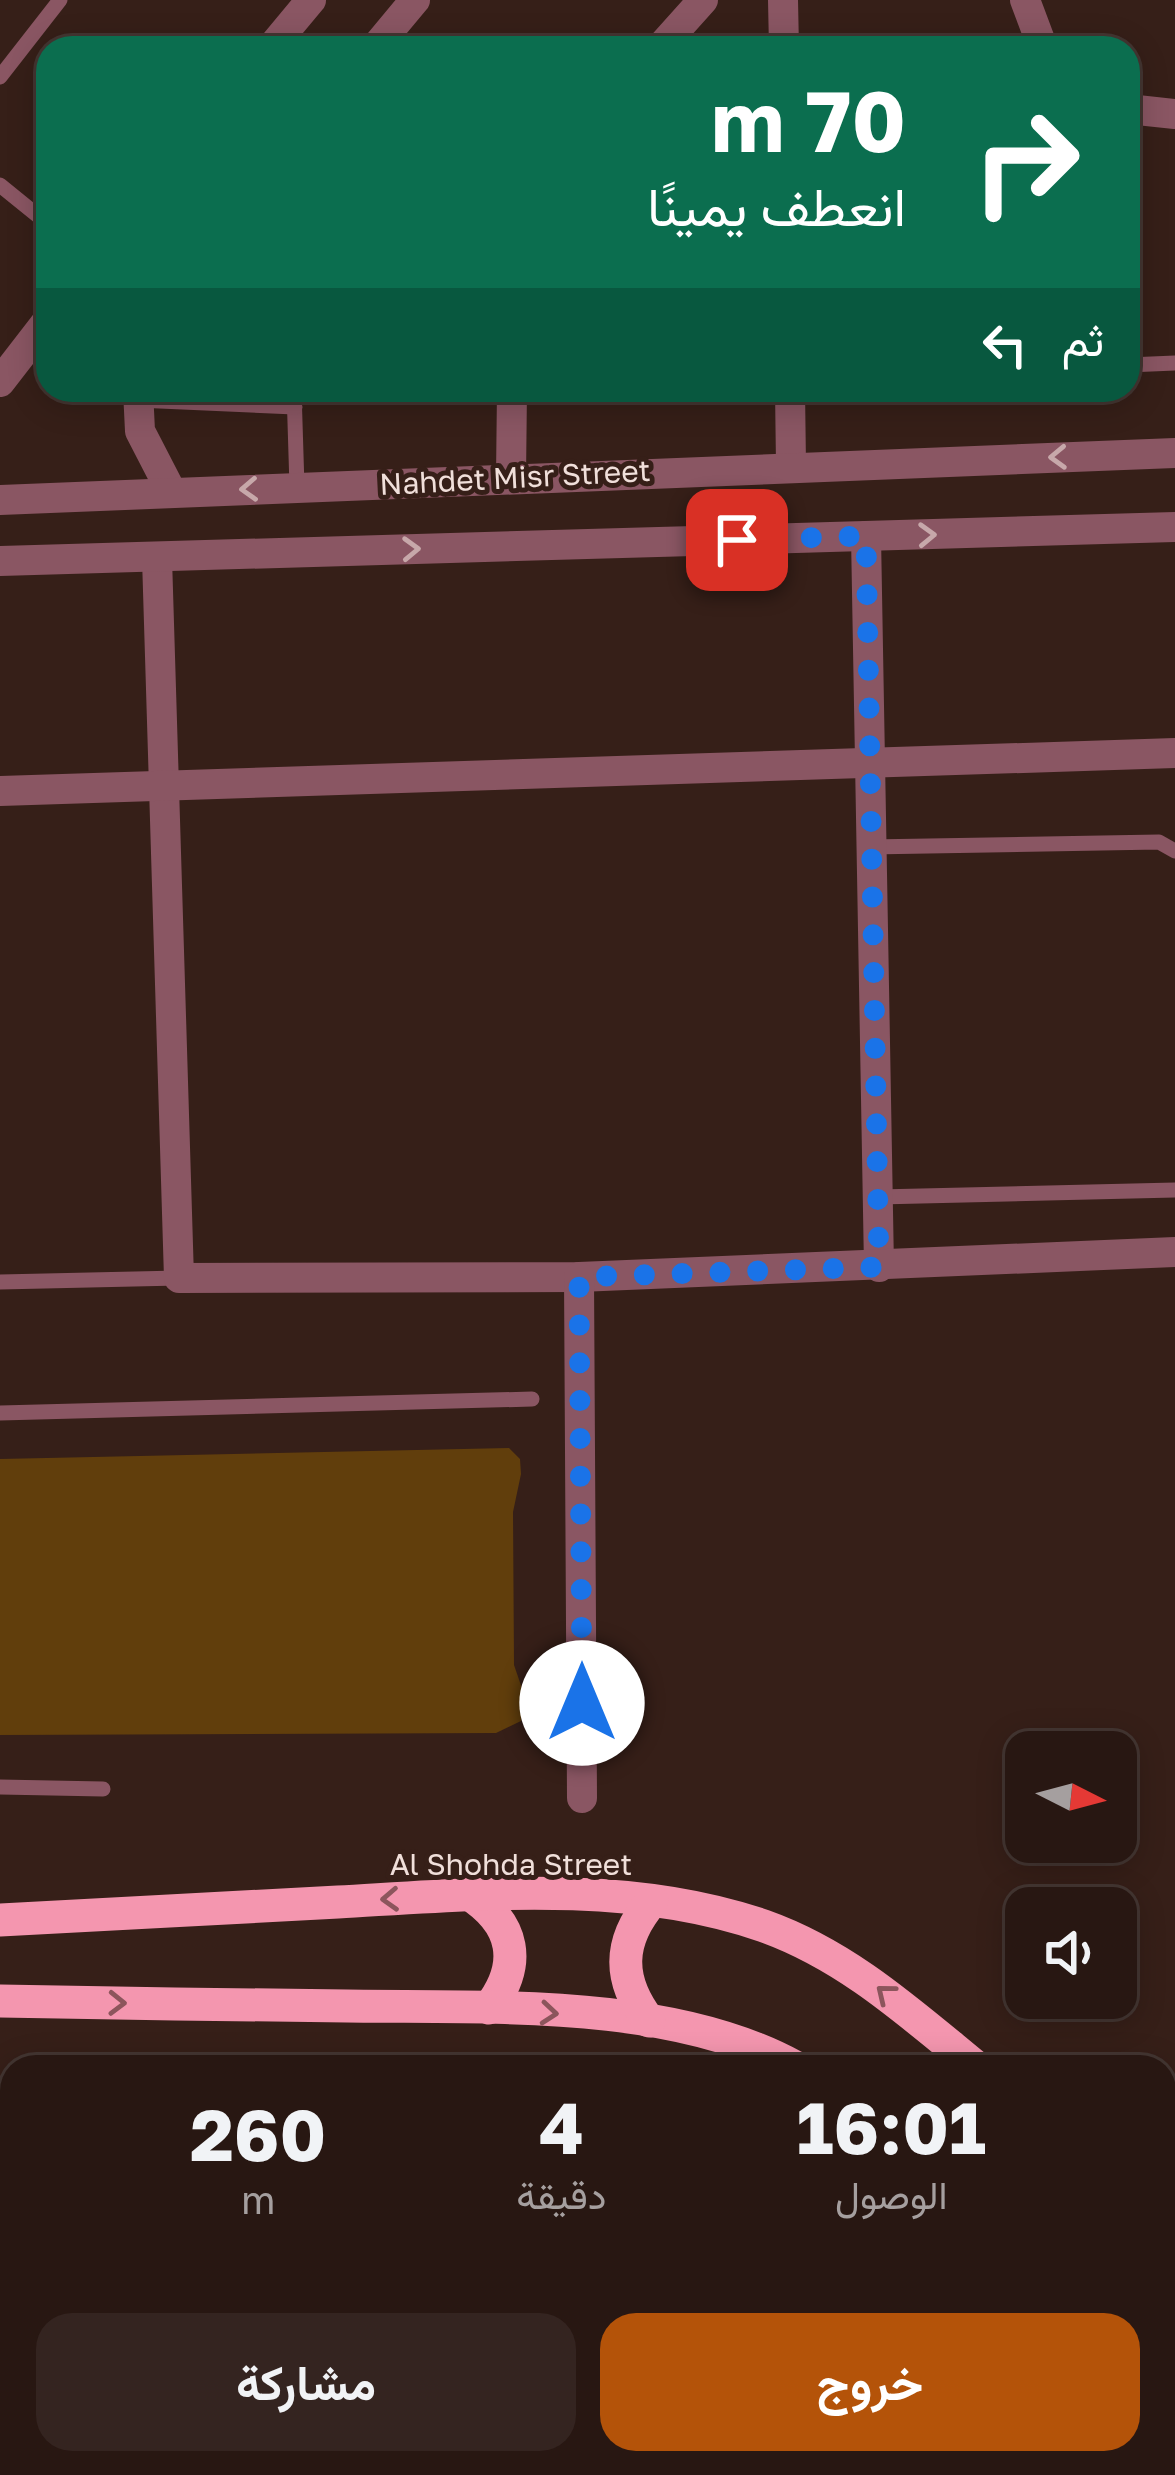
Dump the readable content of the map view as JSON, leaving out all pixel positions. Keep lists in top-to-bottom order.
{
  "streets": {
    "highway": ["Al Shohda Street"],
    "street": ["Nahdet Misr Street"]
  },
  "north": "right",
  "page": {
    "turn": ["70 m", "انعطف يمينًا"],
    "then": "ثم",
    "eta": [
      "16:01",
      "الوصول",
      "4",
      "دقيقة",
      "260",
      "m"
    ],
    "buttons": ["خروج", "مشاركة"]
  }
}
